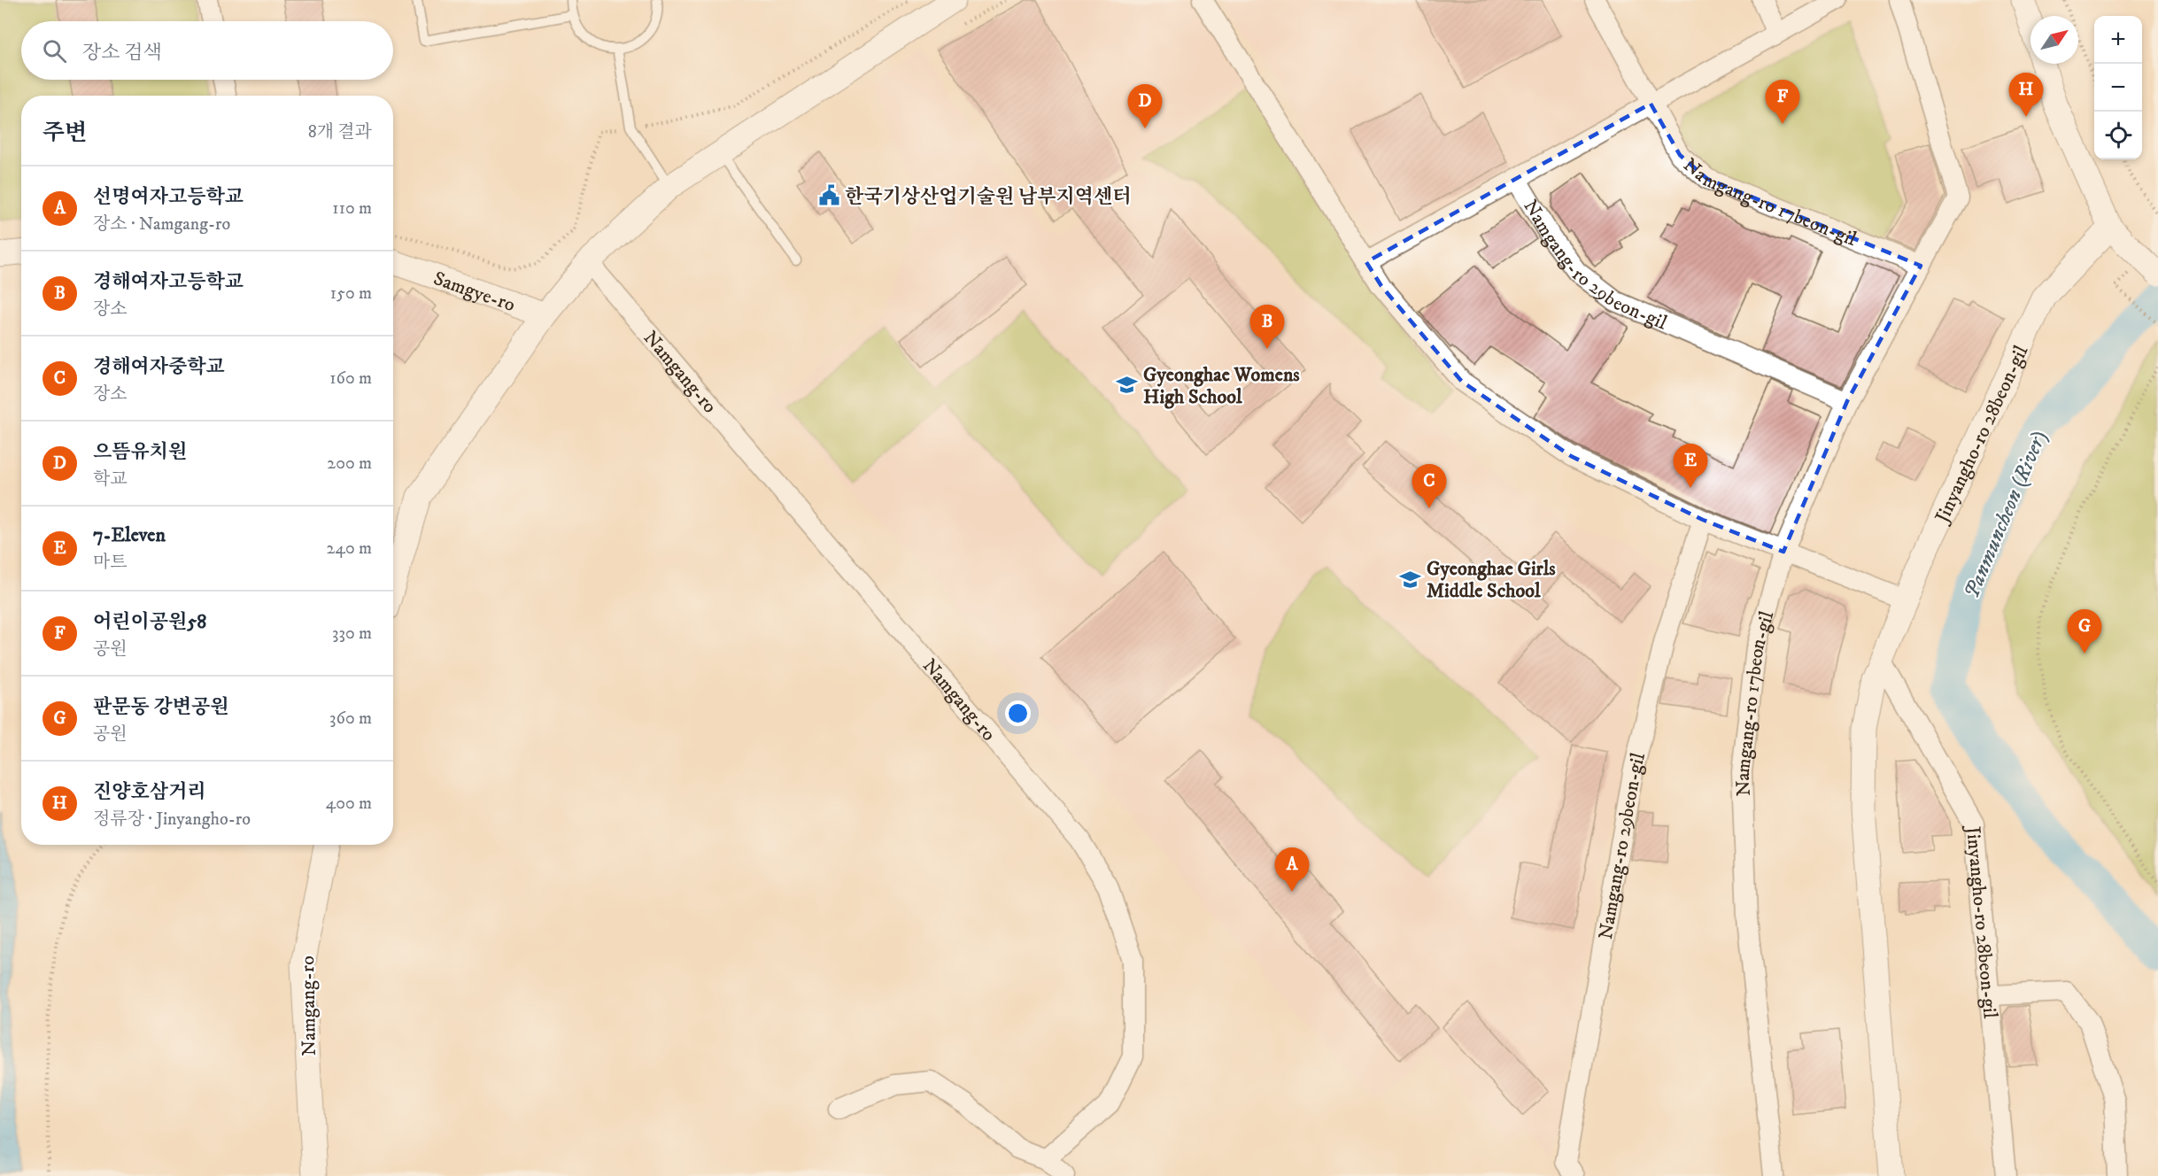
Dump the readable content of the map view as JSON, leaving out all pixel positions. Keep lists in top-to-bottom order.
{
  "streets": {
    "street": [
      "Namgang-ro 17beon-gil",
      "Namgang-ro 29beon-gil",
      "Samgye-ro",
      "Namgang-ro",
      "Jinyangho-ro 28beon-gil"
    ]
  },
  "crossings": [
    ["Namgang-ro 17beon-gil", "Namgang-ro 29beon-gil"]
  ],
  "water": ["Panmuncheon (River)"],
  "places": {
    "public building": ["한국기상산업기술원 남부지역센터"],
    "school or university": ["Gyeonghae Womens High School", "Gyeonghae Girls Middle School"]
  },
  "north": "top right",
  "page": {
    "map_buttons": ["+", "−"],
    "search": "장소 검색",
    "pins": [
      "H",
      "F",
      "D",
      "B",
      "E",
      "C",
      "G",
      "A"
    ],
    "heading": ["주변", "8개 결과"],
    "list": [
      {
        "mark": "A",
        "name": "선명여자고등학교",
        "note": "장소 · Namgang-ro",
        "value": "110 m"
      },
      {
        "mark": "B",
        "name": "경해여자고등학교",
        "note": "장소",
        "value": "150 m"
      },
      {
        "mark": "C",
        "name": "경해여자중학교",
        "note": "장소",
        "value": "160 m"
      },
      {
        "mark": "D",
        "name": "으뜸유치원",
        "note": "학교",
        "value": "200 m"
      },
      {
        "mark": "E",
        "name": "7-Eleven",
        "note": "마트",
        "value": "240 m"
      },
      {
        "mark": "F",
        "name": "어린이공원58",
        "note": "공원",
        "value": "330 m"
      },
      {
        "mark": "G",
        "name": "판문동 강변공원",
        "note": "공원",
        "value": "360 m"
      },
      {
        "mark": "H",
        "name": "진양호삼거리",
        "note": "정류장 · Jinyangho-ro",
        "value": "400 m"
      }
    ]
  }
}
